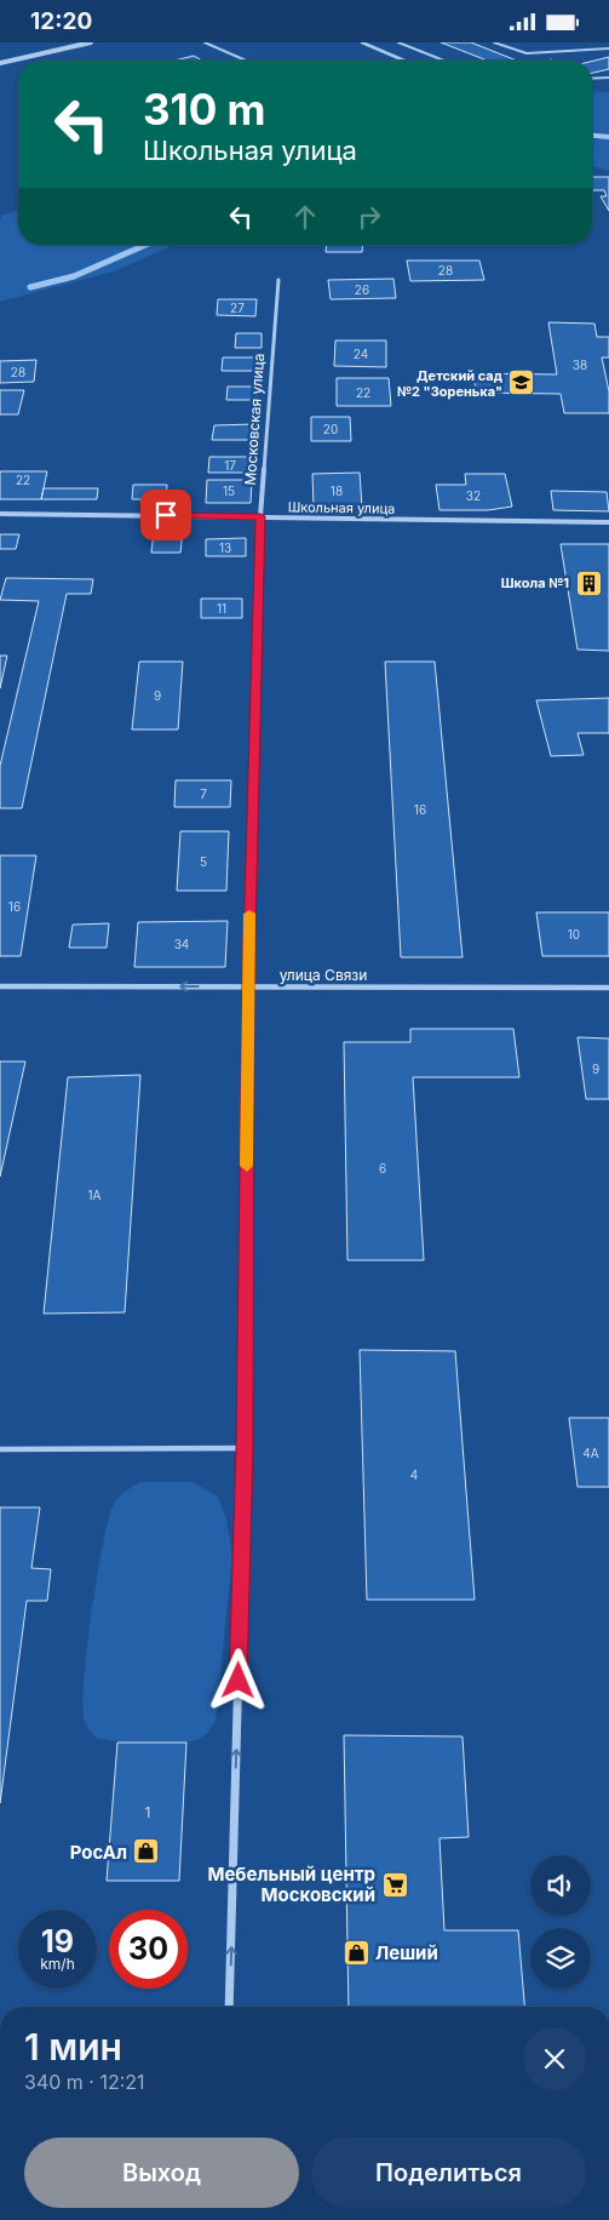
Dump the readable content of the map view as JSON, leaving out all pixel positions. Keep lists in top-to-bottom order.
{
  "streets": {
    "street": ["Московская улица", "Школьная улица", "улица Связи"]
  },
  "crossings": [
    ["Московская улица", "Школьная улица"],
    ["Московская улица", "улица Связи"]
  ],
  "one_way": ["улица Связи"],
  "places": {
    "school or university": ["Детский сад №2 \"Зоренька\""],
    "building": ["Школа №1"],
    "shop": ["РосАл", "Леший"],
    "supermarket": ["Мебельный центр Московский"]
  },
  "house_numbers": [
    "28",
    "26",
    "27",
    "24",
    "38",
    "28",
    "22",
    "20",
    "17",
    "22",
    "15",
    "18",
    "32",
    "13",
    "11",
    "9",
    "7",
    "16",
    "5",
    "16",
    "10",
    "34",
    "9",
    "6",
    "1А",
    "4А",
    "4",
    "1"
  ],
  "page": {
    "status": "12:20",
    "turn": ["310 m", "Школьная улица"],
    "speed": "19 km/h",
    "limit": "30",
    "heading": ["1 мин", "340 m · 12:21"],
    "buttons": ["Выход", "Поделиться"]
  }
}
